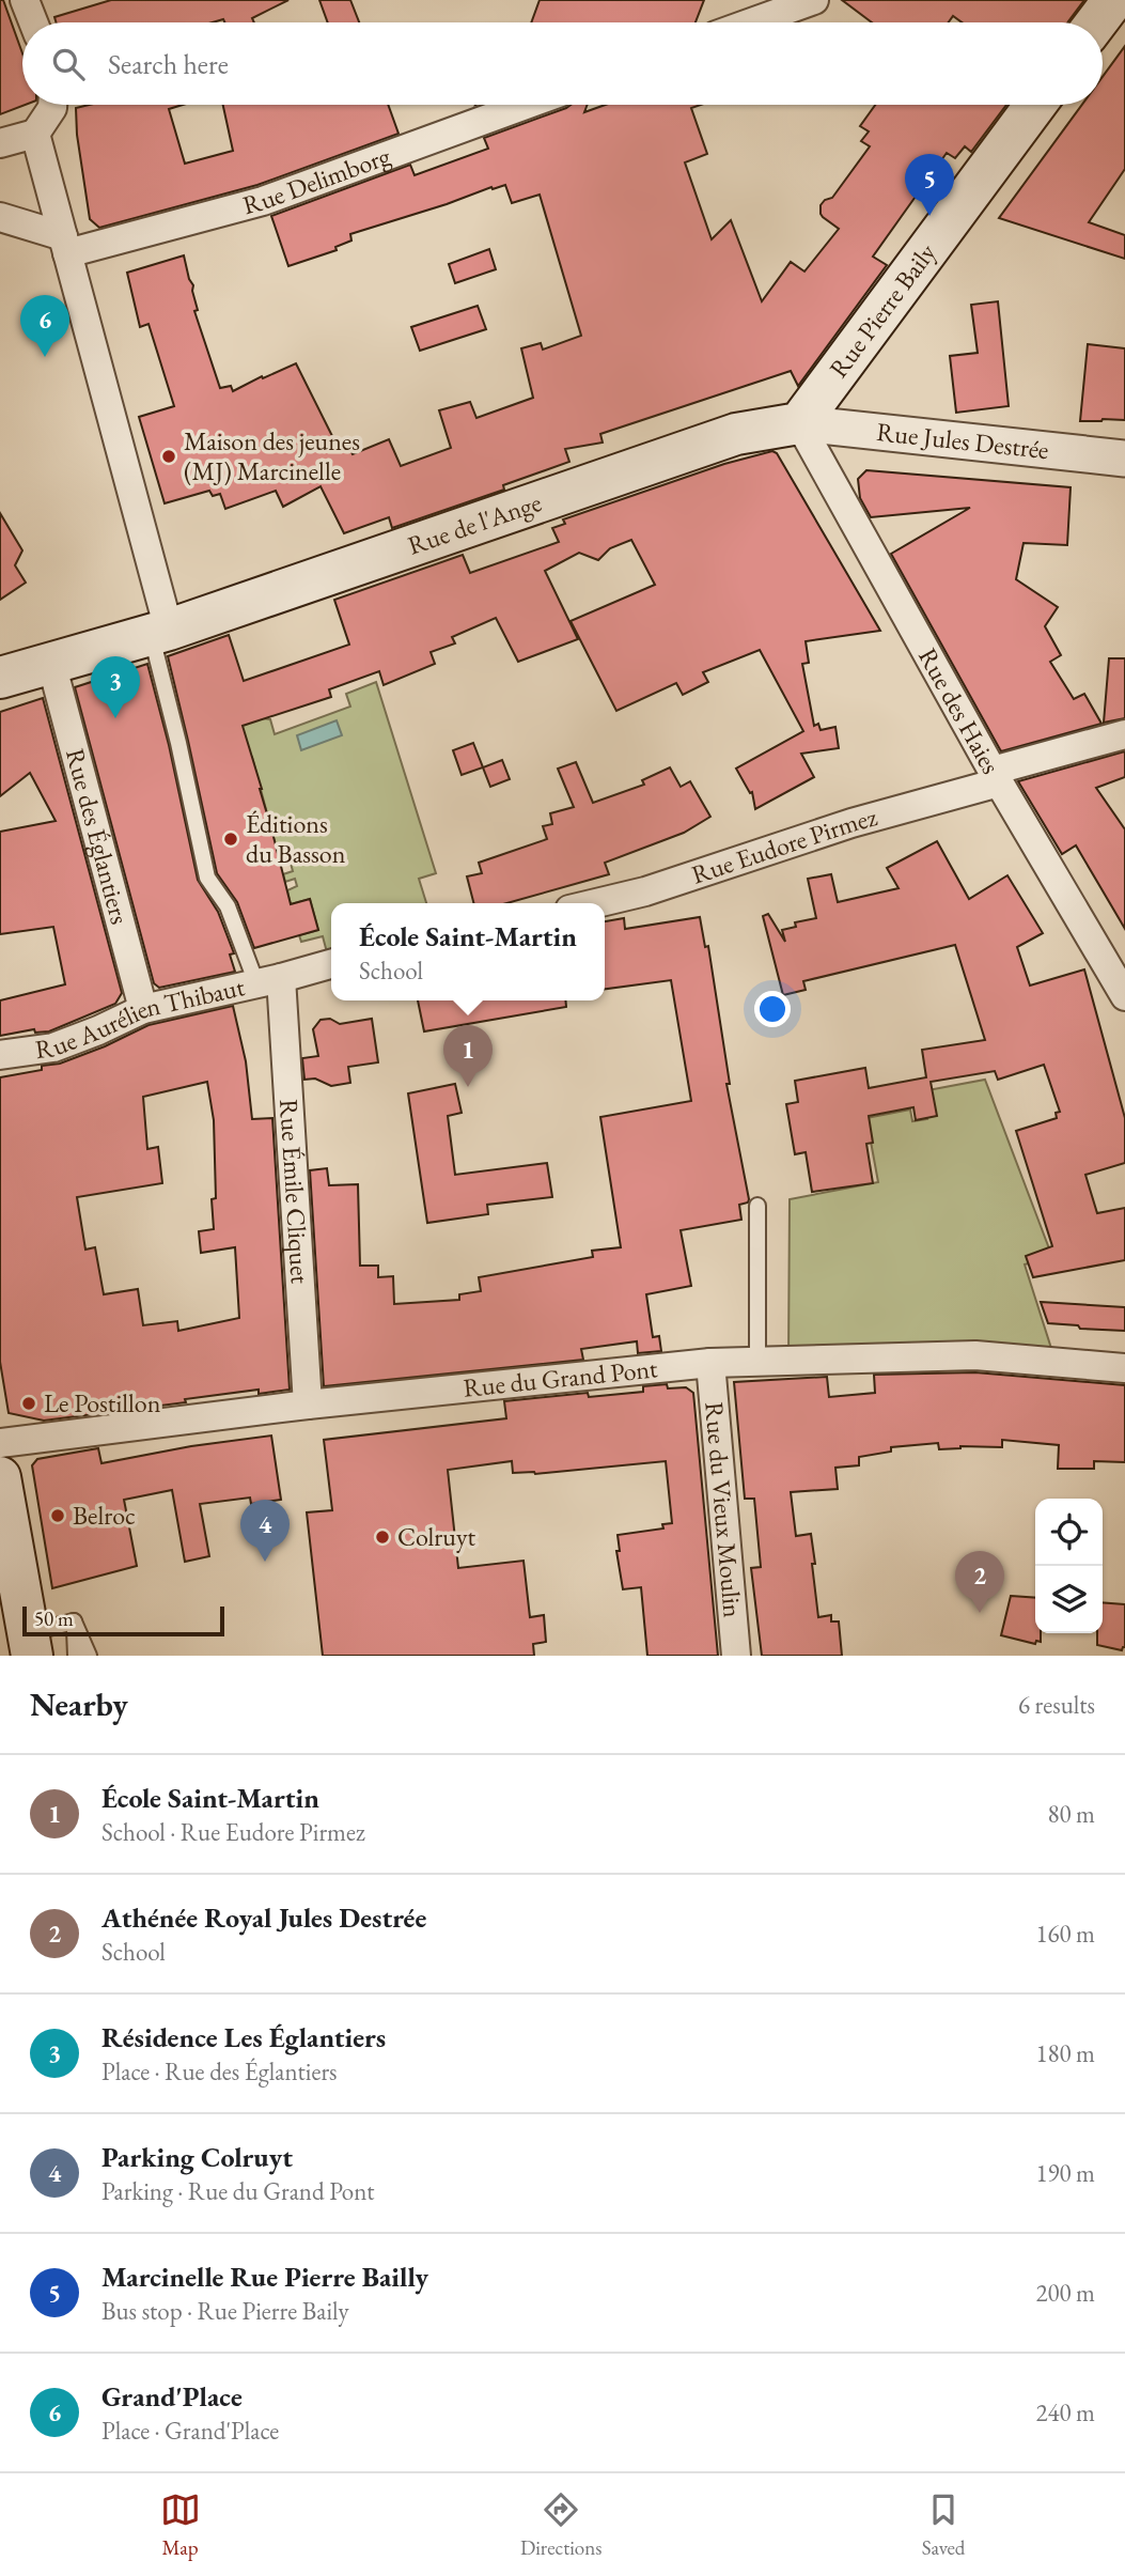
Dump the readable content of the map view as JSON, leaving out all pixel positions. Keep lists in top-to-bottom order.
{
  "streets": {
    "main road": ["Rue Pierre Baily", "Rue de l'Ange"],
    "street": [
      "Rue Delimborg",
      "Rue Jules Destrée",
      "Rue des Haies",
      "Rue des Églantiers",
      "Rue Eudore Pirmez",
      "Rue Aurélien Thibaut",
      "Rue Émile Cliquet",
      "Rue du Grand Pont",
      "Rue du Vieux Moulin"
    ]
  },
  "crossings": [
    ["Rue Pierre Baily", "Rue Jules Destrée"],
    ["Rue Pierre Baily", "Rue de l'Ange"],
    ["Rue Pierre Baily", "Rue des Haies"],
    ["Rue Jules Destrée", "Rue de l'Ange"],
    ["Rue Jules Destrée", "Rue des Haies"],
    ["Rue de l'Ange", "Rue des Haies"],
    ["Rue de l'Ange", "Rue des Églantiers"],
    ["Rue des Haies", "Rue Eudore Pirmez"],
    ["Rue des Églantiers", "Rue Aurélien Thibaut"],
    ["Rue Aurélien Thibaut", "Rue Émile Cliquet"],
    ["Rue Émile Cliquet", "Rue du Grand Pont"],
    ["Rue du Grand Pont", "Rue du Vieux Moulin"]
  ],
  "places": [
    "Maison des jeunes (MJ) Marcinelle",
    "Éditions du Basson",
    "Le Postillon",
    "Belroc",
    "Colruyt"
  ],
  "scale_bar": "50 m",
  "page": {
    "search": "Search here",
    "pins": [
      "5",
      "6",
      "3",
      "1",
      "4",
      "2"
    ],
    "popup": ["École Saint-Martin", "School"],
    "scale": "50 m",
    "heading": ["Nearby", "6 results"],
    "list": [
      {
        "mark": "1",
        "name": "École Saint-Martin",
        "note": "School · Rue Eudore Pirmez",
        "value": "80 m"
      },
      {
        "mark": "2",
        "name": "Athénée Royal Jules Destrée",
        "note": "School",
        "value": "160 m"
      },
      {
        "mark": "3",
        "name": "Résidence Les Églantiers",
        "note": "Place · Rue des Églantiers",
        "value": "180 m"
      },
      {
        "mark": "4",
        "name": "Parking Colruyt",
        "note": "Parking · Rue du Grand Pont",
        "value": "190 m"
      },
      {
        "mark": "5",
        "name": "Marcinelle Rue Pierre Bailly",
        "note": "Bus stop · Rue Pierre Baily",
        "value": "200 m"
      },
      {
        "mark": "6",
        "name": "Grand'Place",
        "note": "Place · Grand'Place",
        "value": "240 m"
      }
    ],
    "nav": ["Map", "Directions", "Saved"]
  }
}
